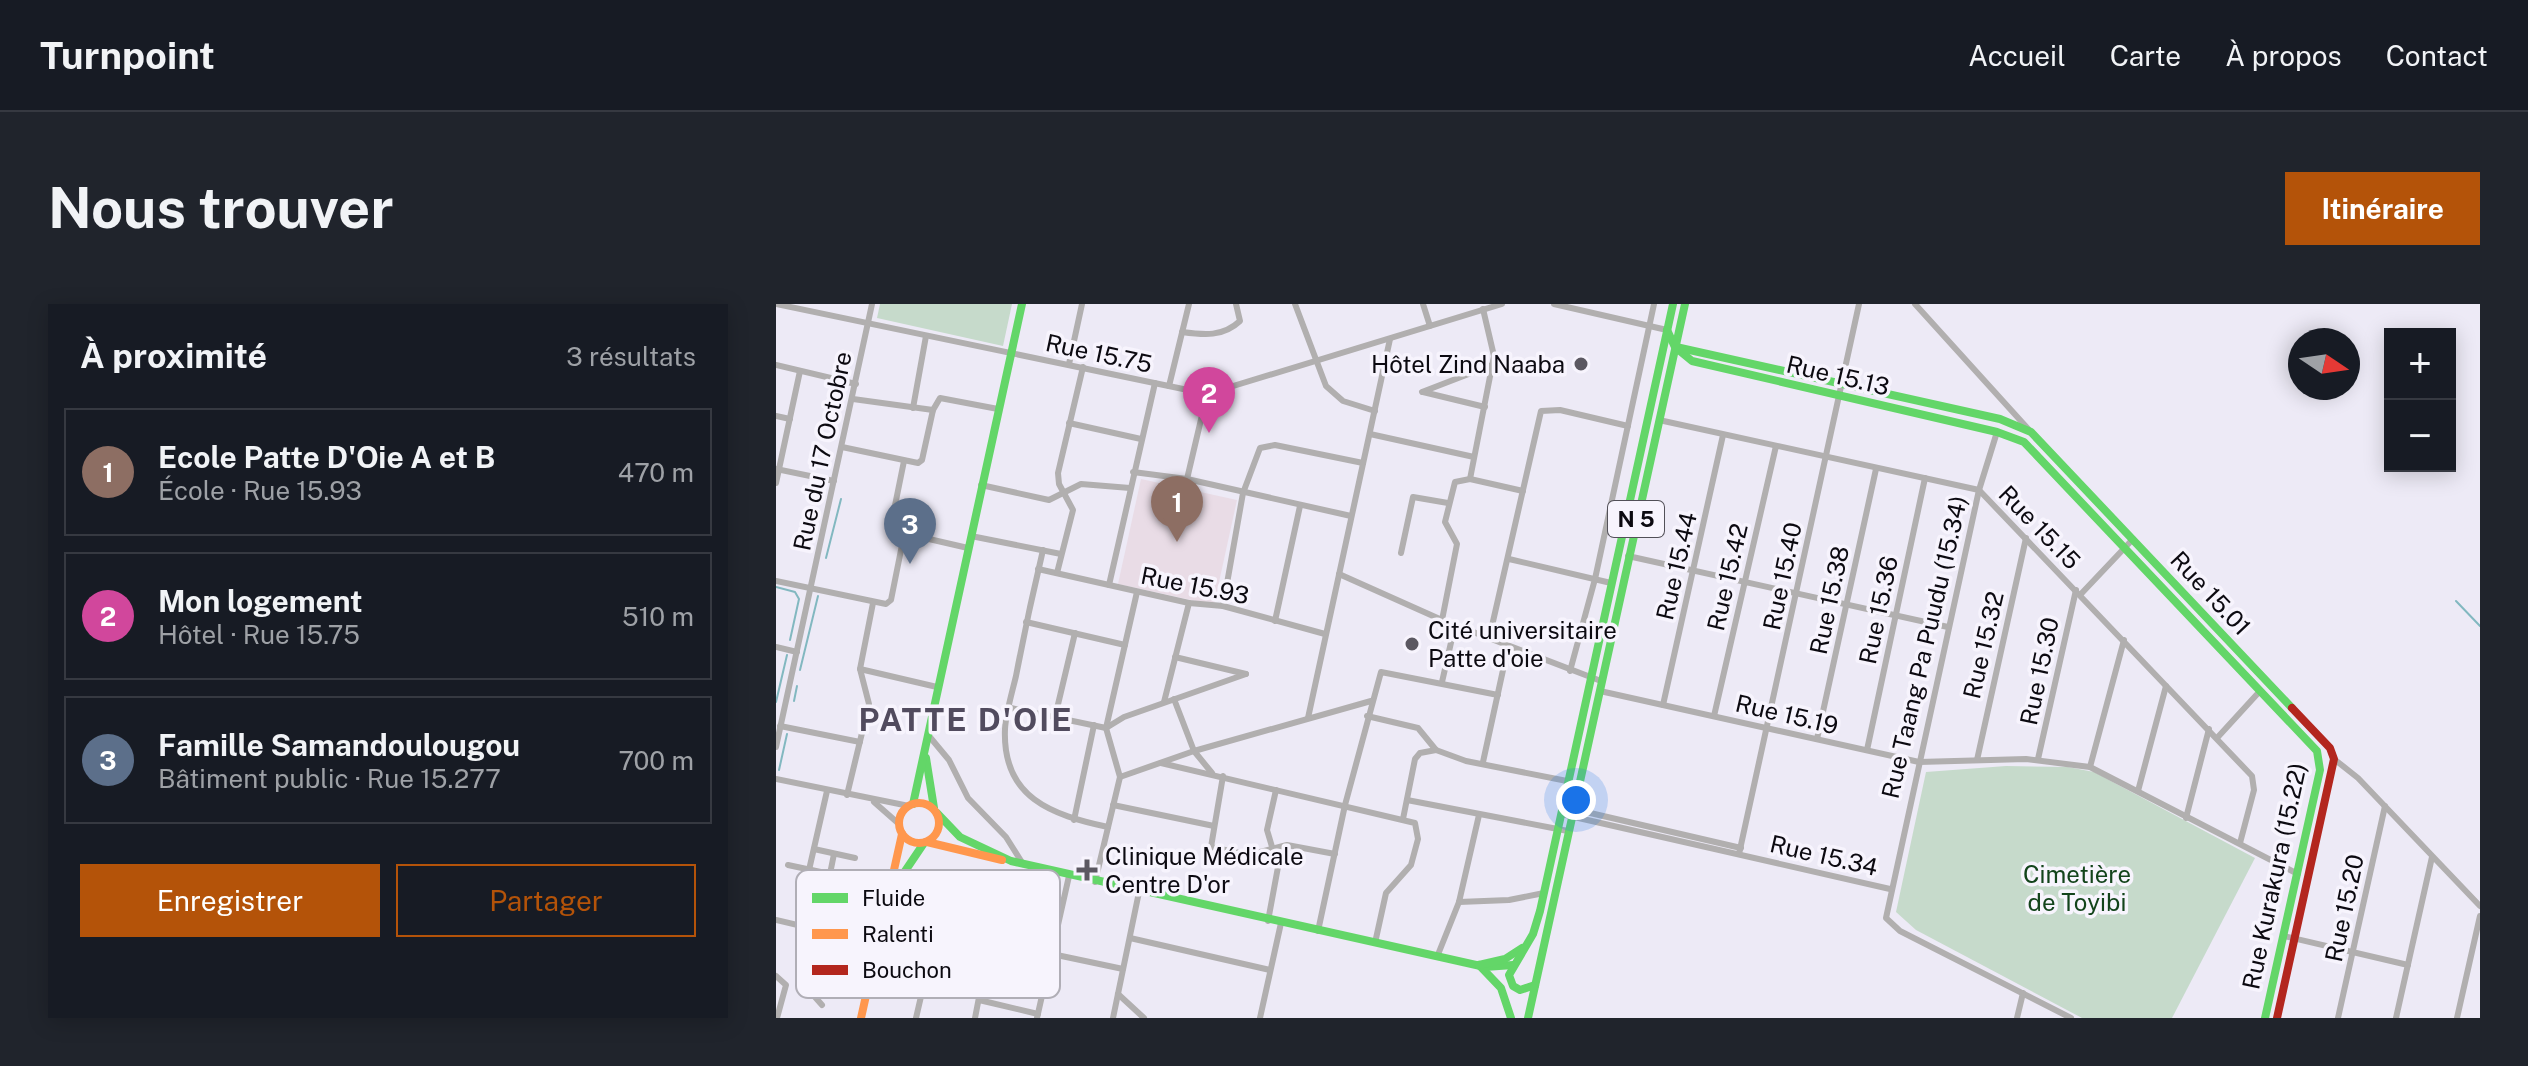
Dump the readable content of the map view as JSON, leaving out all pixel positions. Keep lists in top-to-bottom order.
{
  "streets": {
    "main road": [
      "Rue 15.13",
      "N 5",
      "Rue 15.01",
      "Rue Kurakura (15.22)"
    ],
    "street": [
      "Rue 15.75",
      "Rue du 17 Octobre",
      "Rue 15.15",
      "Rue 15.44",
      "Rue 15.40",
      "Rue 15.42",
      "Rue 15.93",
      "Rue 15.38",
      "Rue 15.36",
      "Rue 15.32",
      "Rue Taang Pa Puudu (15.34)",
      "Rue 15.30",
      "Rue 15.19",
      "Rue 15.34",
      "Rue 15.20"
    ]
  },
  "crossings": [
    ["Rue 15.75", "Rue du 17 Octobre"],
    ["Rue 15.13", "N 5"],
    ["Rue 15.13", "Rue 15.40"],
    ["Rue 15.13", "Rue 15.01"],
    ["Rue 15.13", "Rue Taang Pa Puudu (15.34)"],
    ["N 5", "Rue 15.15"],
    ["N 5", "Rue 15.19"],
    ["N 5", "Rue 15.34"],
    ["Rue 15.15", "Rue 15.44"],
    ["Rue 15.15", "Rue 15.40"],
    ["Rue 15.15", "Rue 15.42"],
    ["Rue 15.15", "Rue 15.38"],
    ["Rue 15.15", "Rue 15.36"],
    ["Rue 15.15", "Rue 15.32"],
    ["Rue 15.15", "Rue Taang Pa Puudu (15.34)"],
    ["Rue 15.15", "Rue 15.30"],
    ["Rue 15.15", "Rue 15.19"],
    ["Rue 15.44", "Rue 15.19"],
    ["Rue 15.40", "Rue 15.19"],
    ["Rue 15.40", "Rue 15.34"],
    ["Rue 15.42", "Rue 15.19"],
    ["Rue 15.01", "Rue Taang Pa Puudu (15.34)"],
    ["Rue 15.01", "Rue 15.30"],
    ["Rue 15.01", "Rue Kurakura (15.22)"],
    ["Rue 15.01", "Rue 15.20"],
    ["Rue 15.38", "Rue 15.19"],
    ["Rue 15.36", "Rue 15.19"],
    ["Rue 15.32", "Rue 15.19"],
    ["Rue Taang Pa Puudu (15.34)", "Rue 15.19"],
    ["Rue Taang Pa Puudu (15.34)", "Rue 15.34"],
    ["Rue 15.30", "Rue 15.19"],
    ["Rue 15.19", "Rue Kurakura (15.22)"]
  ],
  "districts": ["PATTE D'OIE"],
  "parks": ["Cimetière de Toyibi"],
  "places": {
    "other": ["Hôtel Zind Naaba", "Cité universitaire Patte d'oie"],
    "health": ["Clinique Médicale Centre D'or"]
  },
  "legend": ["Fluide", "Ralenti", "Bouchon"],
  "north": "right",
  "page": {
    "header": "Turnpoint",
    "nav": [
      "Accueil",
      "Carte",
      "À propos",
      "Contact"
    ],
    "buttons": [
      "Itinéraire",
      ["Enregistrer", "Partager"]
    ],
    "title": "Nous trouver",
    "heading": ["À proximité", "3 résultats"],
    "map_buttons": ["+", "−"],
    "pins": ["2", "1", "3"],
    "list": [
      {
        "mark": "1",
        "name": "Ecole Patte D'Oie A et B",
        "note": "École · Rue 15.93",
        "value": "470 m"
      },
      {
        "mark": "2",
        "name": "Mon logement",
        "note": "Hôtel · Rue 15.75",
        "value": "510 m"
      },
      {
        "mark": "3",
        "name": "Famille Samandoulougou",
        "note": "Bâtiment public · Rue 15.277",
        "value": "700 m"
      }
    ]
  }
}
